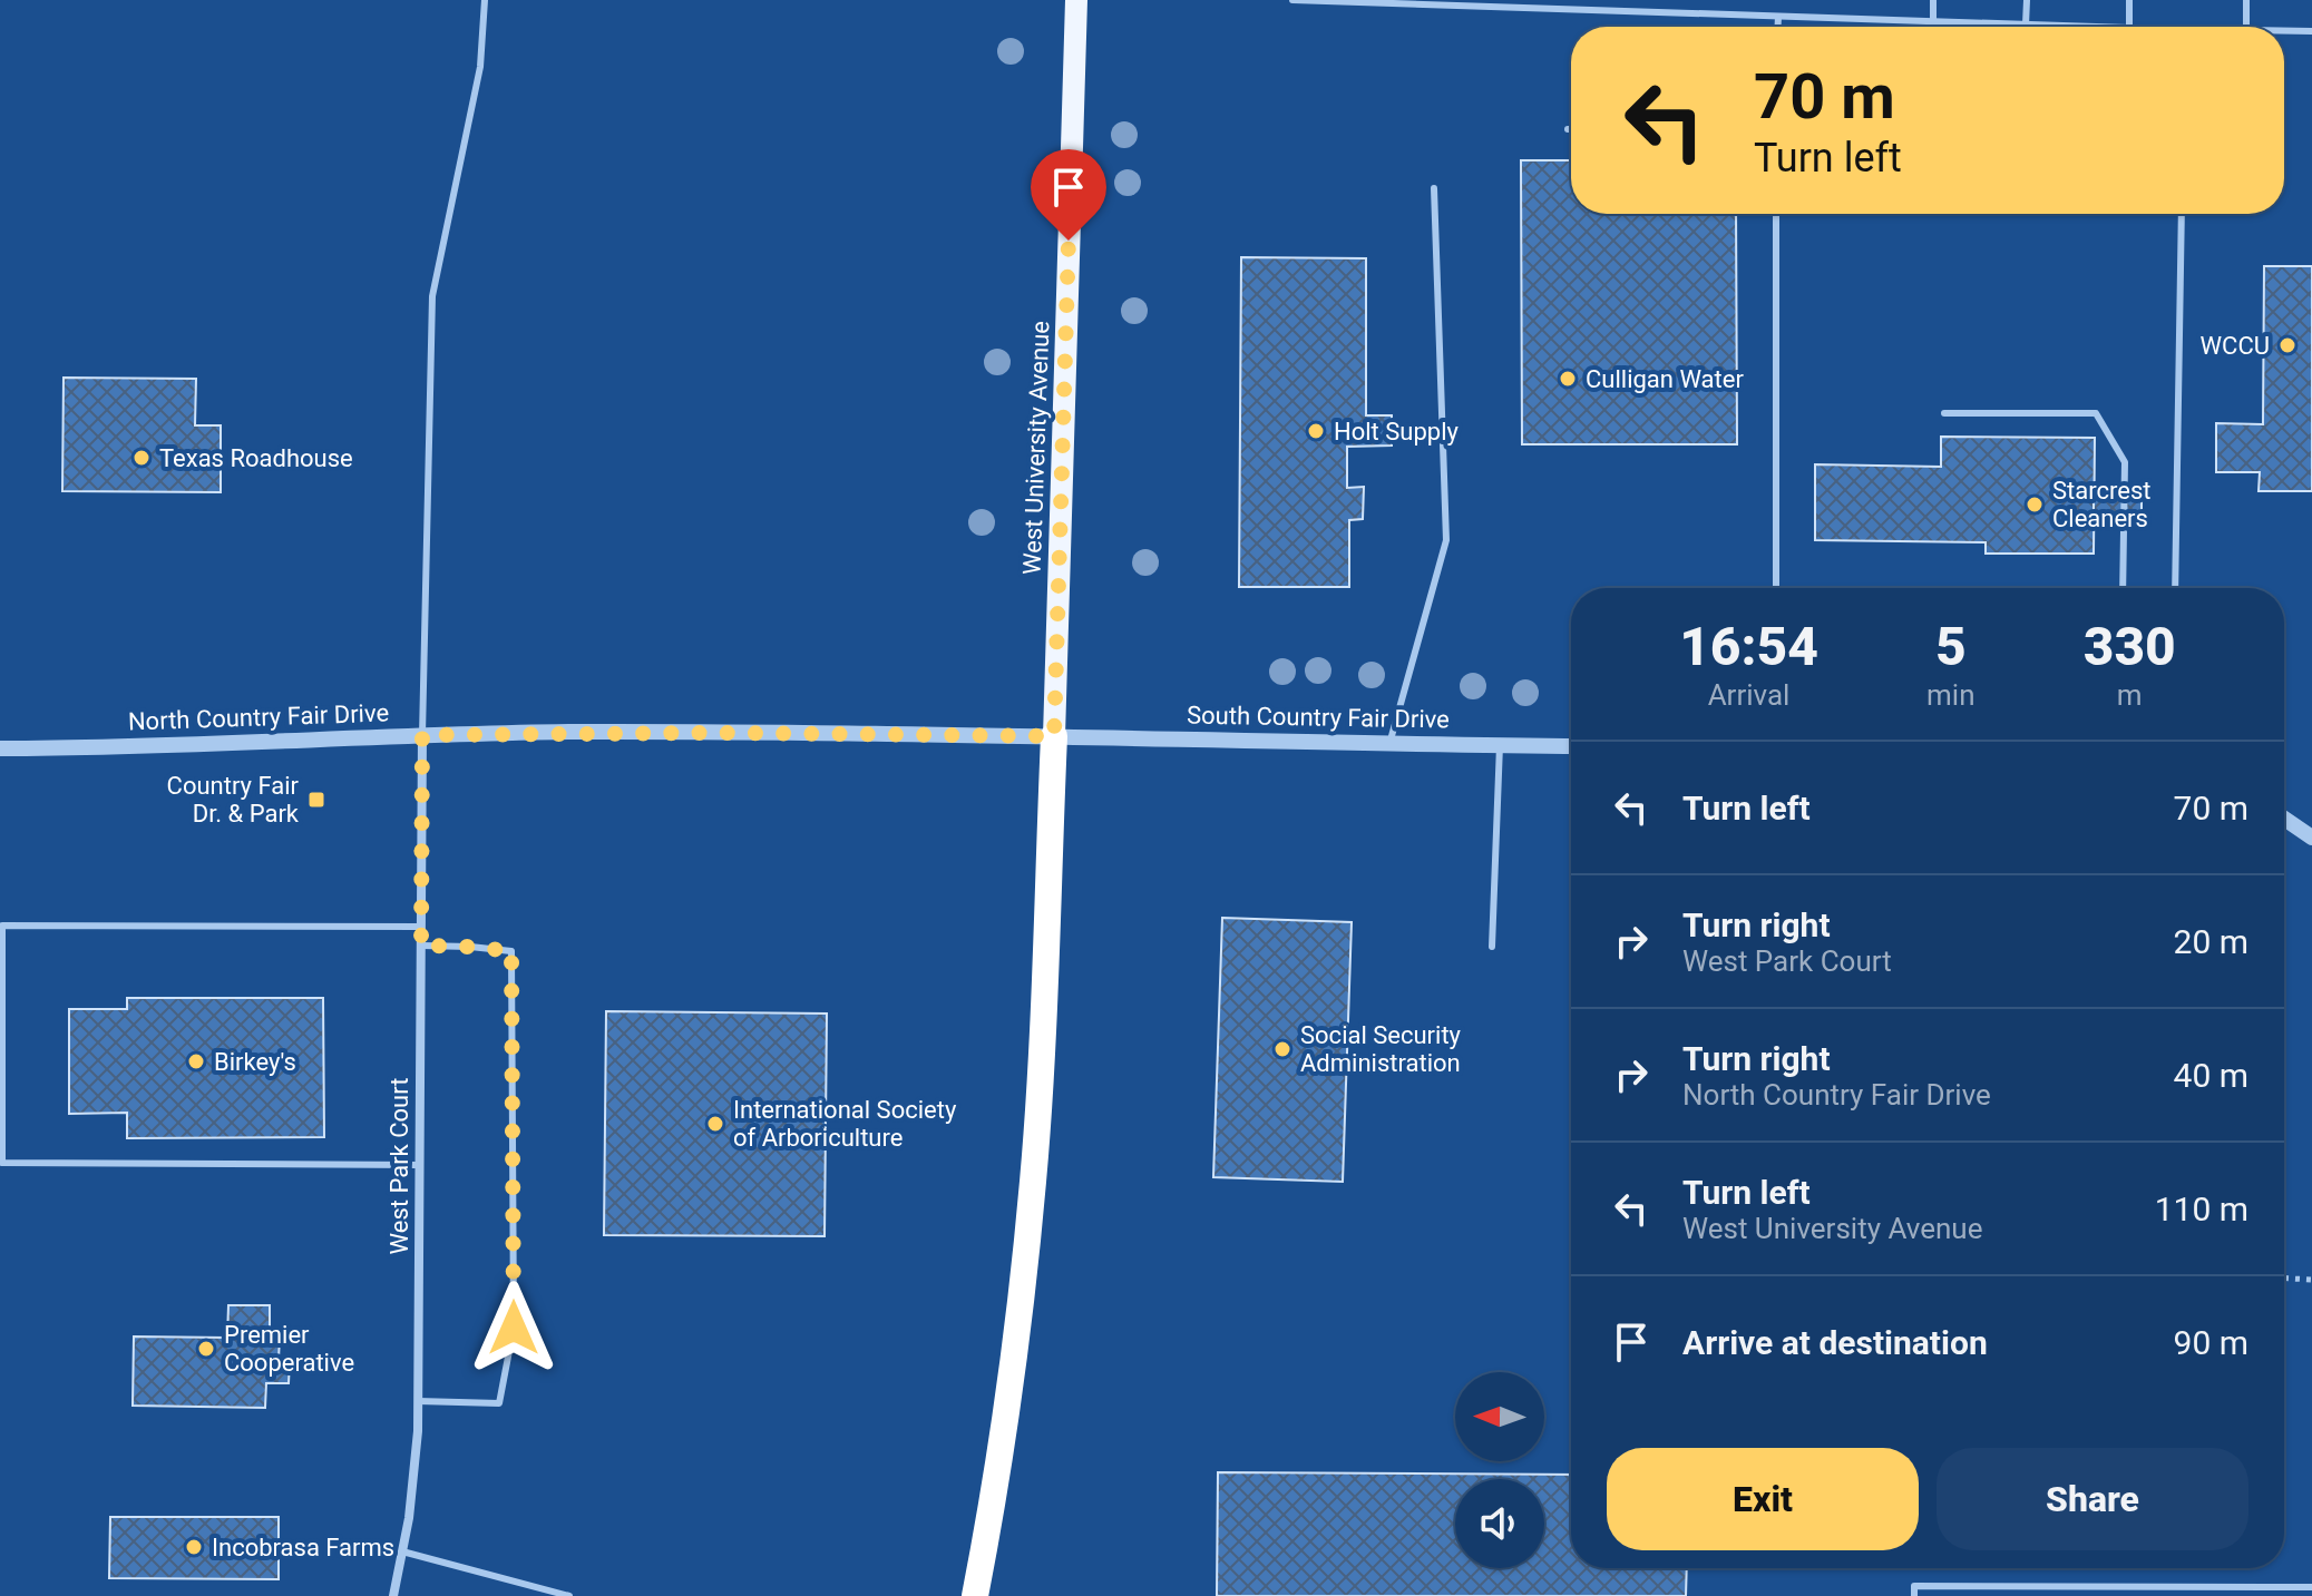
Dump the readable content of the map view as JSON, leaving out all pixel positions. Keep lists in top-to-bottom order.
{
  "streets": {
    "main road": ["West University Avenue"],
    "street": ["North Country Fair Drive", "South Country Fair Drive", "West Park Court"]
  },
  "crossings": [
    ["West University Avenue", "North Country Fair Drive"],
    ["West University Avenue", "South Country Fair Drive"],
    ["North Country Fair Drive", "South Country Fair Drive"],
    ["North Country Fair Drive", "West Park Court"]
  ],
  "places": {
    "other": [
      "WCCU",
      "Culligan Water",
      "Holt Supply",
      "Texas Roadhouse",
      "Starcrest Cleaners",
      "Social Security Administration",
      "Birkey's",
      "International Society of Arboriculture",
      "Premier Cooperative",
      "Incobrasa Farms"
    ],
    "transit": ["Country Fair Dr. & Park"]
  },
  "north": "left",
  "page": {
    "turn": ["70 m", "Turn left"],
    "eta": [
      "16:54",
      "Arrival",
      "5",
      "min",
      "330",
      "m"
    ],
    "list": [
      {
        "name": "Turn left",
        "value": "70 m"
      },
      {
        "name": "Turn right",
        "note": "West Park Court",
        "value": "20 m"
      },
      {
        "name": "Turn right",
        "note": "North Country Fair Drive",
        "value": "40 m"
      },
      {
        "name": "Turn left",
        "note": "West University Avenue",
        "value": "110 m"
      },
      {
        "name": "Arrive at destination",
        "value": "90 m"
      }
    ],
    "buttons": ["Exit", "Share"]
  }
}
